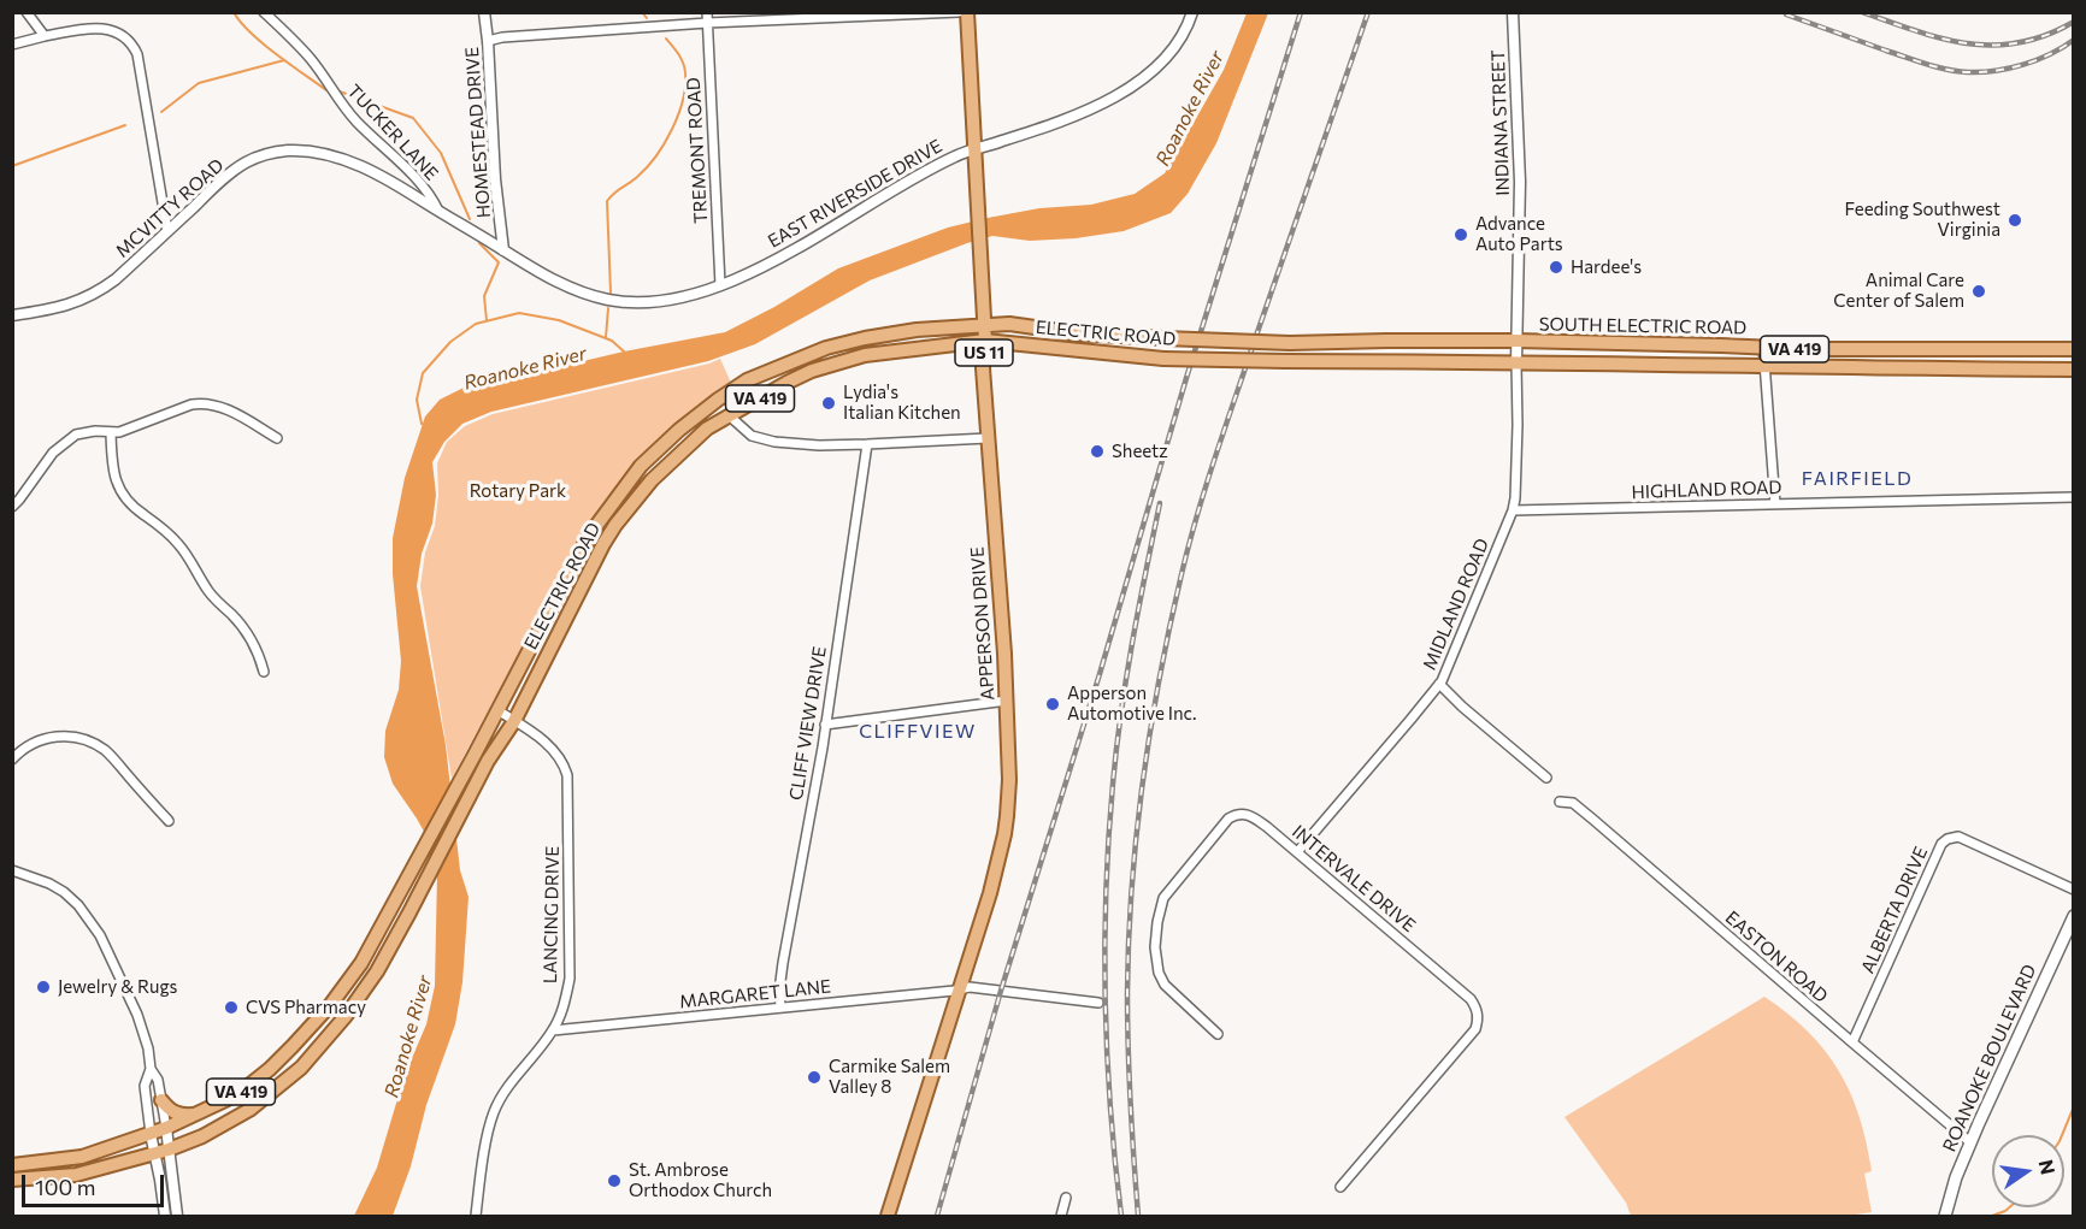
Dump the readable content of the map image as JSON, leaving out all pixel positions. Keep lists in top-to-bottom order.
{
  "streets": {
    "main road": [
      "SOUTH ELECTRIC ROAD",
      "ELECTRIC ROAD",
      "VA 419",
      "US 11",
      "APPERSON DRIVE",
      "ROANOKE BOULEVARD"
    ],
    "street": [
      "INDIANA STREET",
      "TUCKER LANE",
      "HOMESTEAD DRIVE",
      "TREMONT ROAD",
      "EAST RIVERSIDE DRIVE",
      "MCVITTY ROAD",
      "HIGHLAND ROAD",
      "MIDLAND ROAD",
      "CLIFF VIEW DRIVE",
      "INTERVALE DRIVE",
      "ALBERTA DRIVE",
      "LANCING DRIVE",
      "EASTON ROAD",
      "MARGARET LANE"
    ]
  },
  "crossings": [
    ["INDIANA STREET", "SOUTH ELECTRIC ROAD"],
    ["INDIANA STREET", "ELECTRIC ROAD"],
    ["INDIANA STREET", "MIDLAND ROAD"],
    ["TUCKER LANE", "MCVITTY ROAD"],
    ["HOMESTEAD DRIVE", "EAST RIVERSIDE DRIVE"],
    ["HOMESTEAD DRIVE", "MCVITTY ROAD"],
    ["TREMONT ROAD", "EAST RIVERSIDE DRIVE"],
    ["EAST RIVERSIDE DRIVE", "MCVITTY ROAD"],
    ["EAST RIVERSIDE DRIVE", "APPERSON DRIVE"],
    ["SOUTH ELECTRIC ROAD", "ELECTRIC ROAD"],
    ["SOUTH ELECTRIC ROAD", "MIDLAND ROAD"],
    ["ELECTRIC ROAD", "MIDLAND ROAD"],
    ["ELECTRIC ROAD", "APPERSON DRIVE"],
    ["ELECTRIC ROAD", "LANCING DRIVE"],
    ["HIGHLAND ROAD", "MIDLAND ROAD"],
    ["MIDLAND ROAD", "INTERVALE DRIVE"],
    ["APPERSON DRIVE", "MARGARET LANE"],
    ["CLIFF VIEW DRIVE", "MARGARET LANE"],
    ["ALBERTA DRIVE", "EASTON ROAD"],
    ["LANCING DRIVE", "MARGARET LANE"],
    ["EASTON ROAD", "ROANOKE BOULEVARD"]
  ],
  "districts": ["FAIRFIELD", "CLIFFVIEW"],
  "water": ["Roanoke River"],
  "parks": ["Rotary Park"],
  "places": [
    "Feeding Southwest Virginia",
    "Advance Auto Parts",
    "Hardee's",
    "Animal Care Center of Salem",
    "Lydia's Italian Kitchen",
    "Sheetz",
    "Apperson Automotive Inc.",
    "Jewelry & Rugs",
    "CVS Pharmacy",
    "Carmike Salem Valley 8",
    "St. Ambrose Orthodox Church"
  ],
  "scale_bar": "100 m",
  "north": "right"
}
